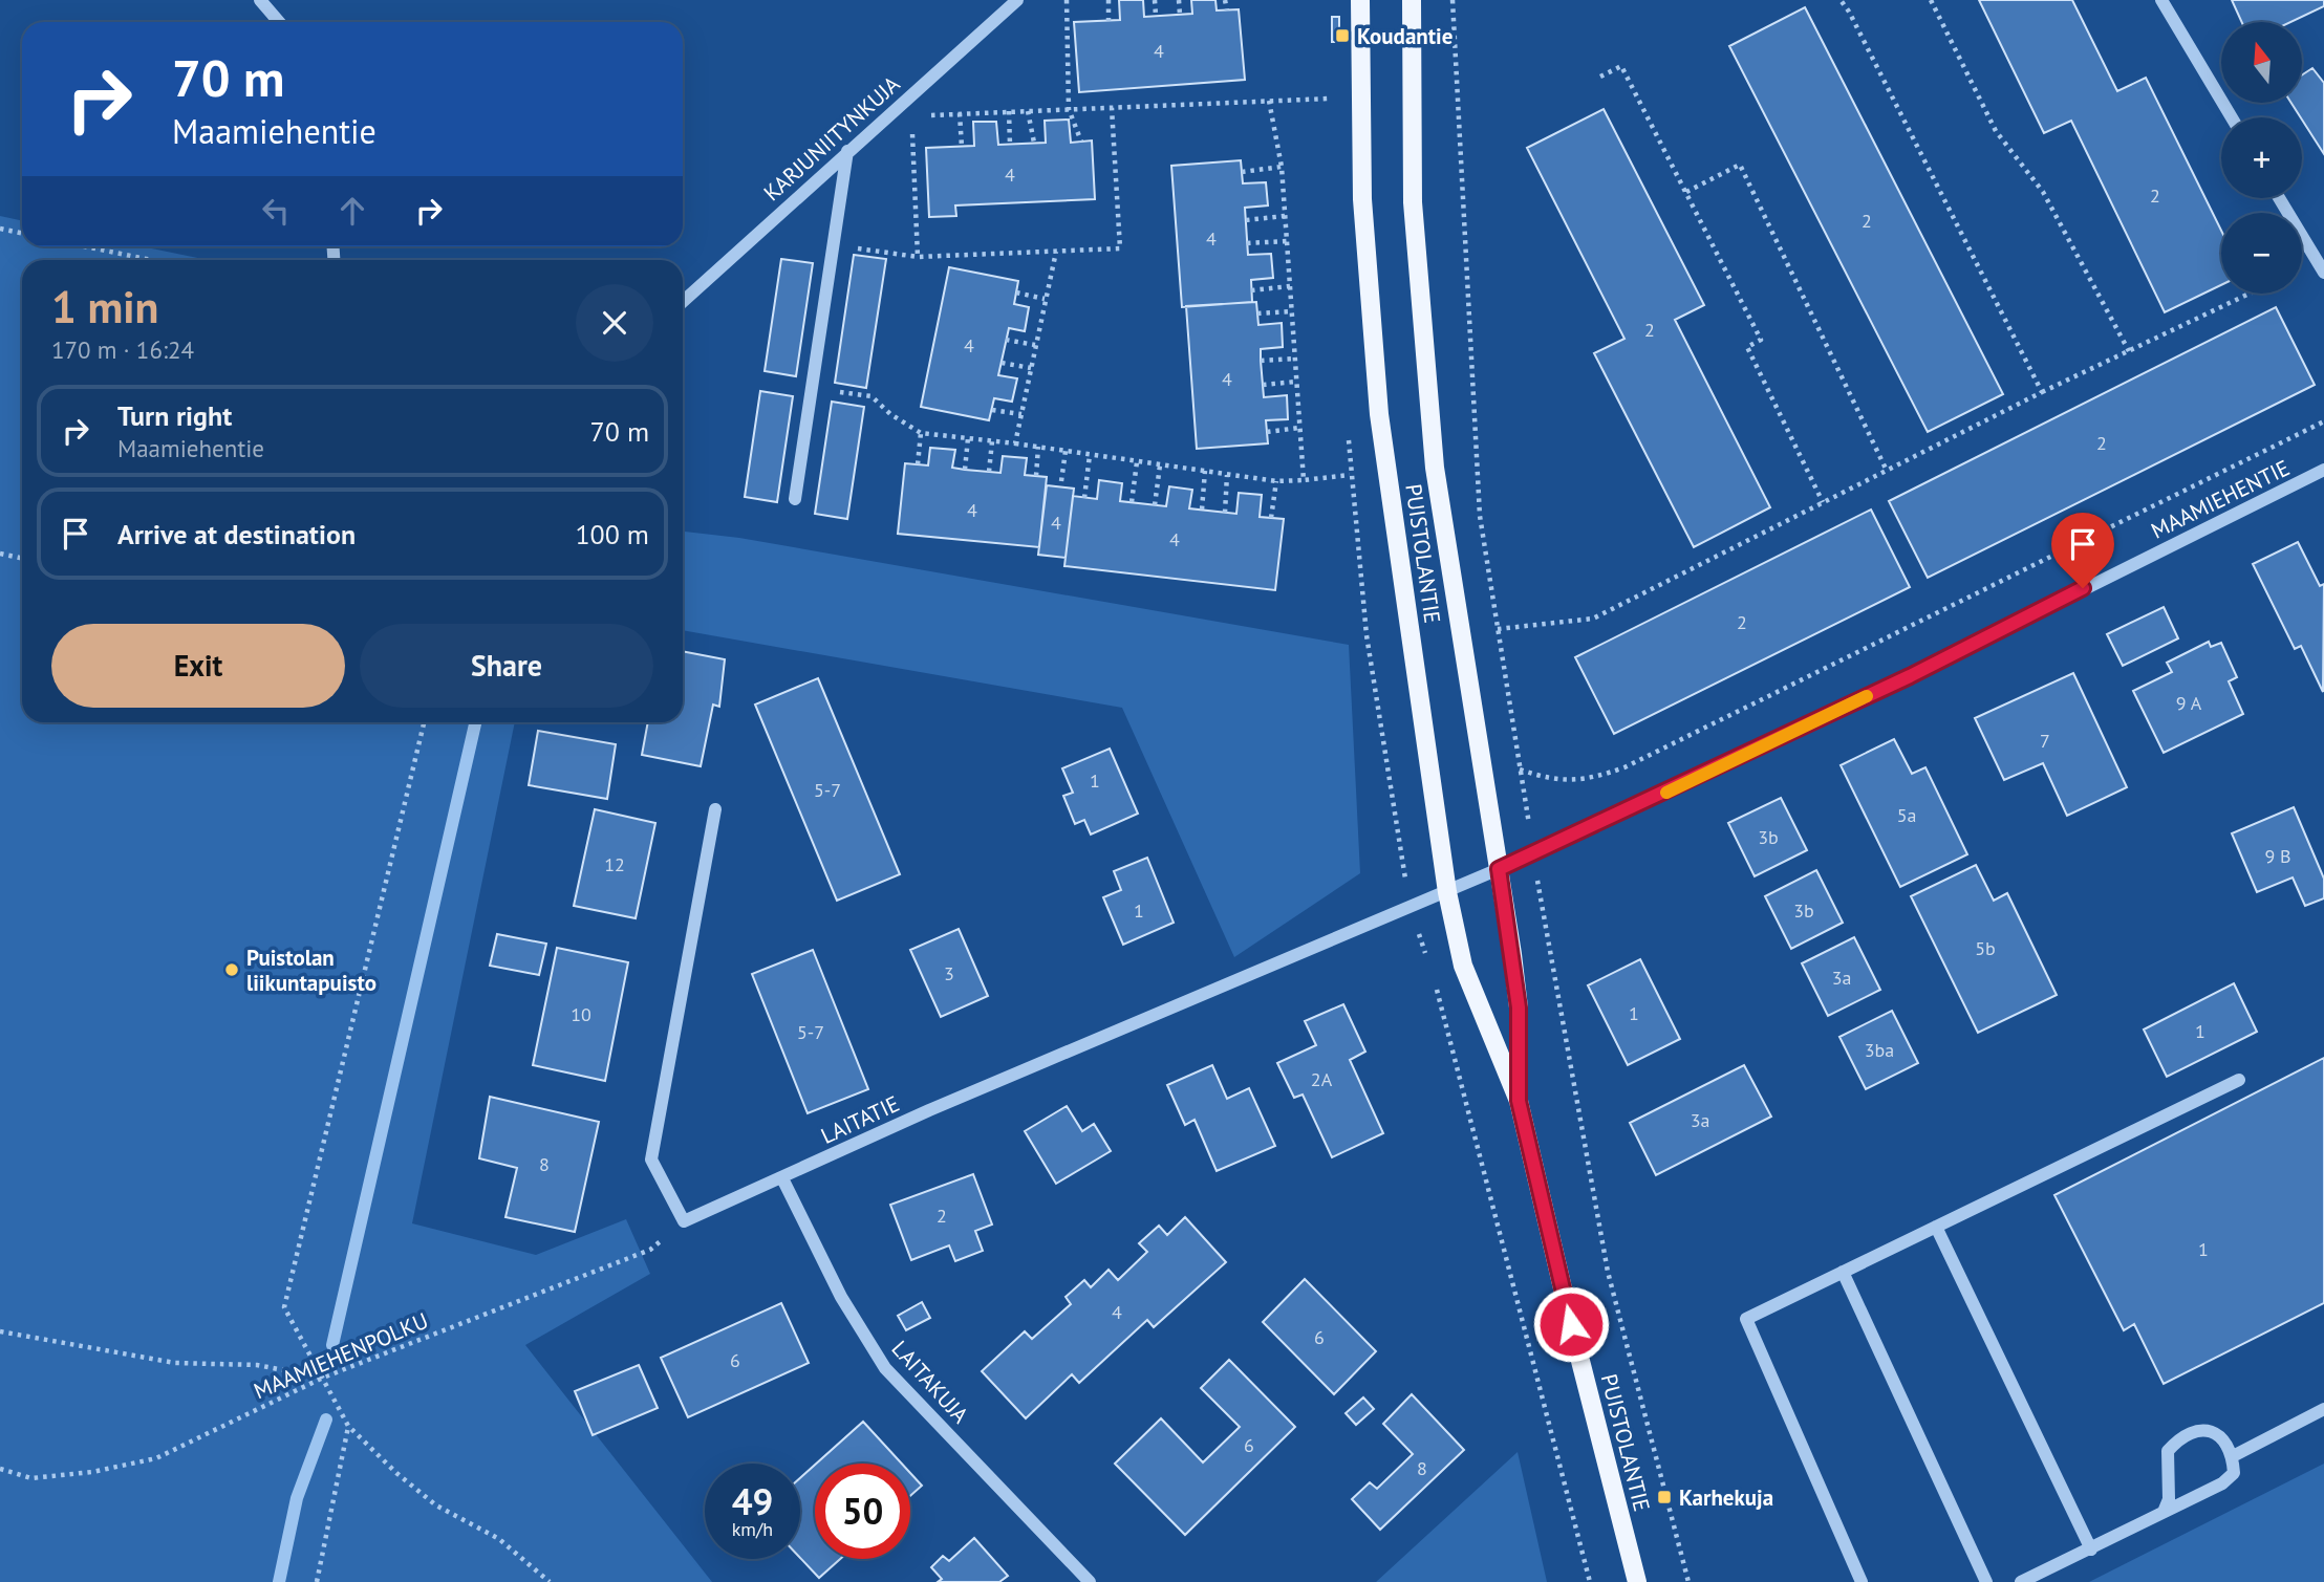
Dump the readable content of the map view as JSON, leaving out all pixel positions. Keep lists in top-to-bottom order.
{
  "streets": {
    "main road": ["PUISTOLANTIE"],
    "street": [
      "KARJUNIITYNKUJA",
      "MAAMIEHENTIE",
      "LAITATIE",
      "LAITAKUJA"
    ],
    "path": ["MAAMIEHENPOLKU"]
  },
  "crossings": [
    ["MAAMIEHENTIE", "PUISTOLANTIE"],
    ["MAAMIEHENTIE", "LAITATIE"],
    ["PUISTOLANTIE", "LAITATIE"],
    ["LAITATIE", "MAAMIEHENPOLKU"],
    ["LAITATIE", "LAITAKUJA"]
  ],
  "places": {
    "transit": ["Koudantie", "Karhekuja"],
    "other": ["Puistolan liikuntapuisto"]
  },
  "house_numbers": [
    "4",
    "4",
    "2",
    "2",
    "4",
    "2",
    "4",
    "4",
    "2",
    "4",
    "4",
    "4",
    "2",
    "9 A",
    "7",
    "1",
    "5-7",
    "5a",
    "3b",
    "9 B",
    "12",
    "1",
    "3b",
    "5b",
    "3",
    "3a",
    "1",
    "10",
    "1",
    "5-7",
    "3ba",
    "2A",
    "3a",
    "8",
    "2",
    "1",
    "4",
    "6",
    "6",
    "6",
    "8"
  ],
  "north": "top",
  "page": {
    "map_buttons": ["+", "−"],
    "turn": ["70 m", "Maamiehentie"],
    "heading": ["1 min", "170 m · 16:24"],
    "list": [
      {
        "name": "Turn right",
        "note": "Maamiehentie",
        "value": "70 m"
      },
      {
        "name": "Arrive at destination",
        "value": "100 m"
      }
    ],
    "buttons": ["Exit", "Share"],
    "speed": "49 km/h",
    "limit": "50"
  }
}
